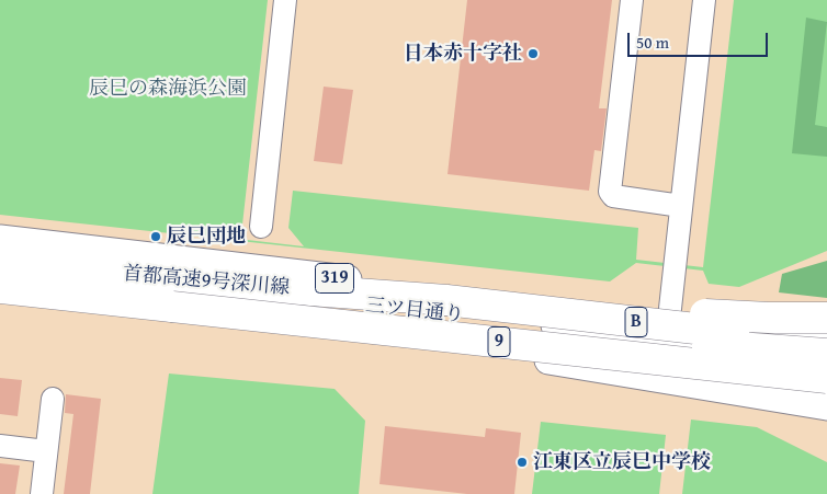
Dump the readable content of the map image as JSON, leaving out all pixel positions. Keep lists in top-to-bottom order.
{
  "streets": {
    "highway": ["首都高速9号深川線", "B", "9"],
    "main road": ["319", "三ツ目通り"]
  },
  "crossings": [
    ["首都高速9号深川線", "B"],
    ["首都高速9号深川線", "9"],
    ["三ツ目通り", "9"],
    ["B", "9"]
  ],
  "parks": ["辰巳の森海浜公園"],
  "places": ["日本赤十字社", "辰巳団地", "江東区立辰巳中学校"],
  "scale_bar": "50 m"
}
